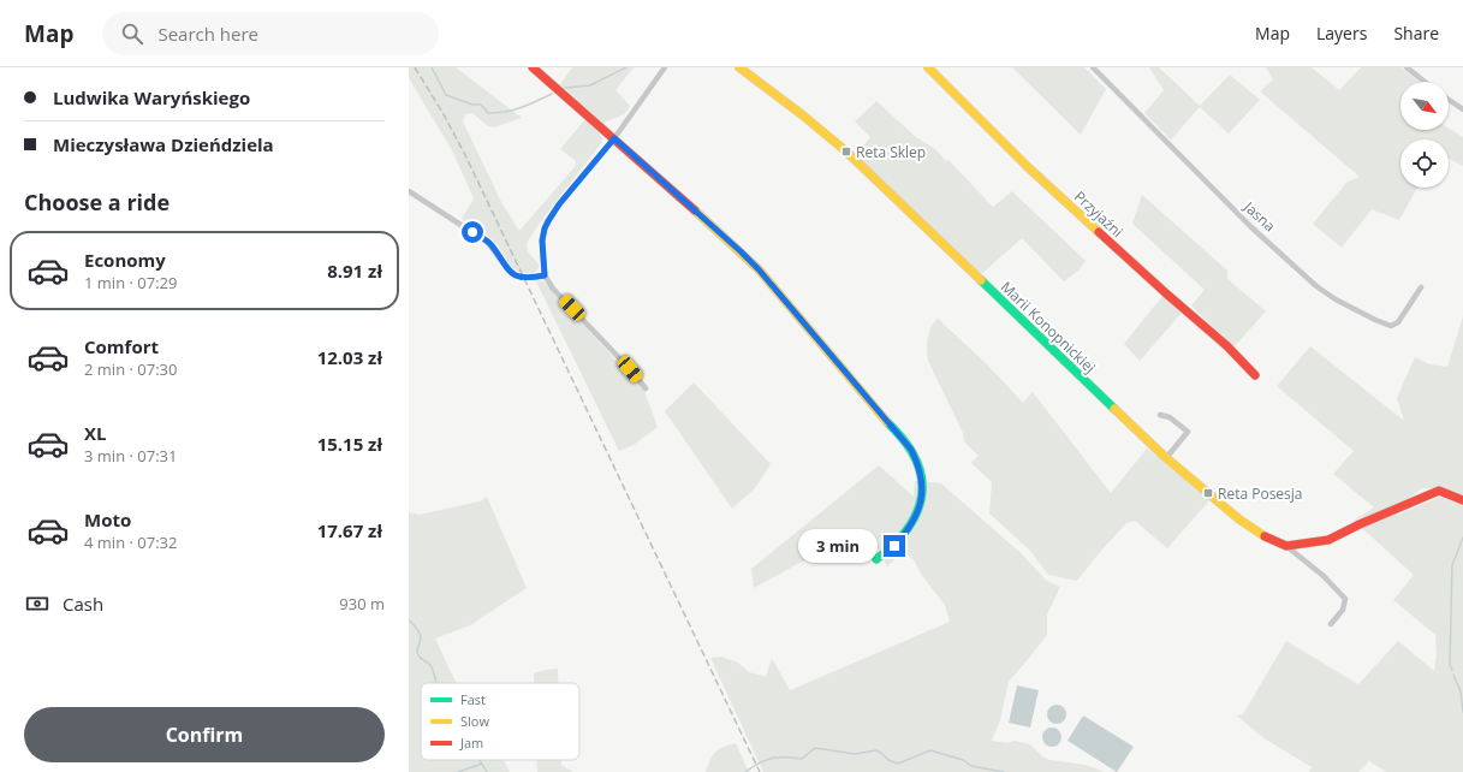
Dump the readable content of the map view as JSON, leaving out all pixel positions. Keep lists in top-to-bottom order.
{
  "streets": {
    "street": ["Przyjaźni", "Jasna", "Marii Konopnickiej"]
  },
  "places": {
    "transit": ["Reta Sklep", "Reta Posesja"]
  },
  "legend": ["Fast", "Slow", "Jam"],
  "north": "bottom right",
  "page": {
    "header": "Map",
    "search": "Search here",
    "nav": ["Map", "Layers", "Share"],
    "banner": ["Ludwika Waryńskiego", "Mieczysława Dzieńdziela"],
    "heading": "Choose a ride",
    "list": [
      {
        "name": "Economy",
        "note": "1 min · 07:29",
        "value": "8.91 zł"
      },
      {
        "name": "Comfort",
        "note": "2 min · 07:30",
        "value": "12.03 zł"
      },
      {
        "name": "XL",
        "note": "3 min · 07:31",
        "value": "15.15 zł"
      },
      {
        "name": "Moto",
        "note": "4 min · 07:32",
        "value": "17.67 zł"
      }
    ],
    "bubble": "3 min",
    "pay": ["Cash", "930 m"],
    "buttons": "Confirm"
  }
}
